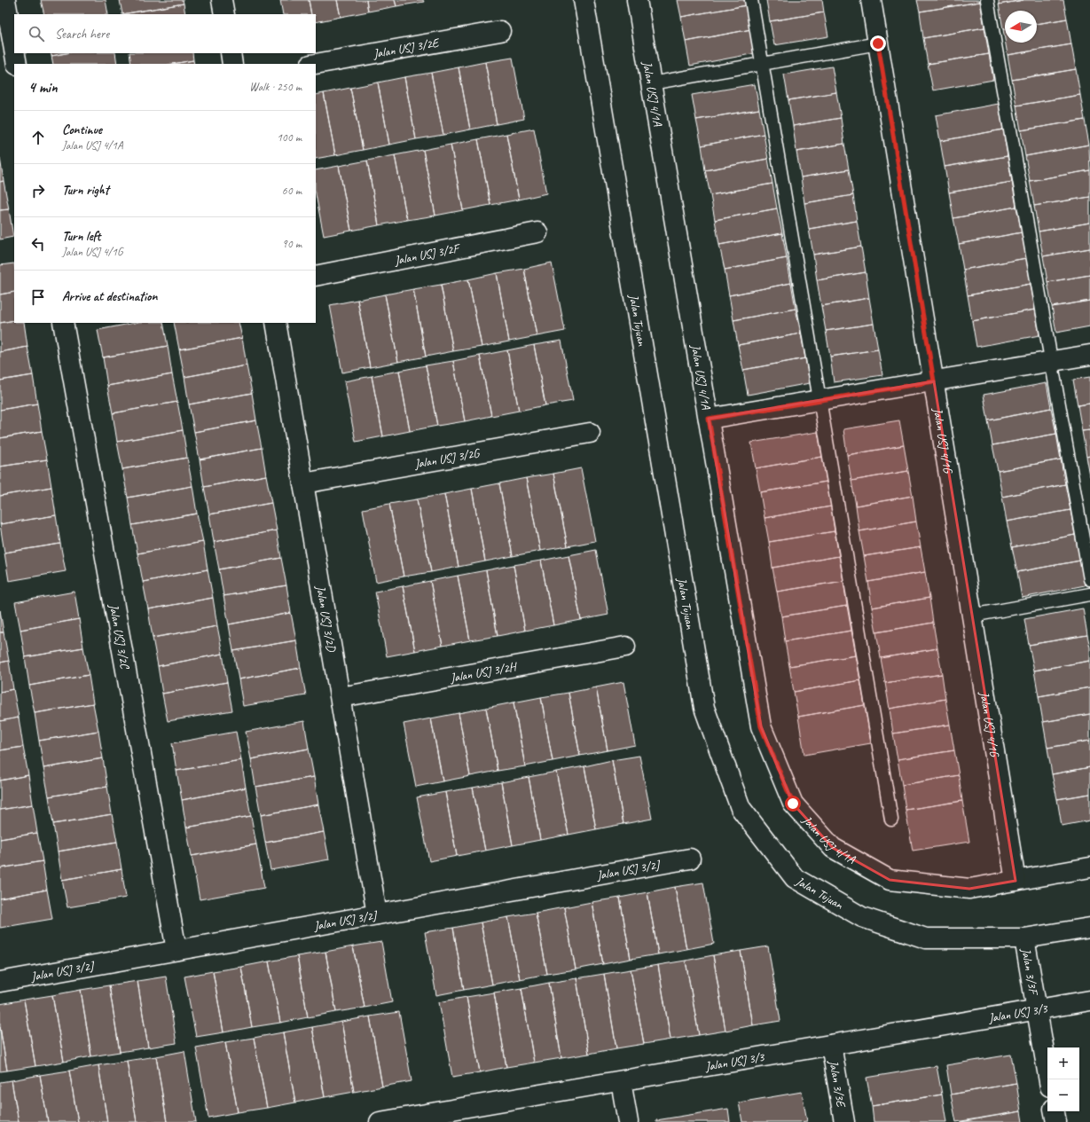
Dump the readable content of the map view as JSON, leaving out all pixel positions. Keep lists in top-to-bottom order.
{
  "streets": {
    "street": [
      "Jalan USJ 3/2E",
      "Jalan USJ 4/1A",
      "Jalan USJ 3/2F",
      "Jalan Tujuan",
      "Jalan USJ 4/1G",
      "Jalan USJ 3/2G",
      "Jalan USJ 3/2D",
      "Jalan USJ 3/2C",
      "Jalan USJ 3/2H",
      "Jalan USJ 3/2J",
      "Jalan 3/3F",
      "Jalan USJ 3/3",
      "Jalan 3/3E"
    ]
  },
  "crossings": [
    ["Jalan USJ 4/1A", "Jalan USJ 4/1G"],
    ["Jalan Tujuan", "Jalan 3/3F"],
    ["Jalan USJ 3/2G", "Jalan USJ 3/2D"],
    ["Jalan USJ 3/2D", "Jalan USJ 3/2H"],
    ["Jalan USJ 3/2D", "Jalan USJ 3/2J"],
    ["Jalan USJ 3/2C", "Jalan USJ 3/2J"],
    ["Jalan 3/3F", "Jalan USJ 3/3"],
    ["Jalan USJ 3/3", "Jalan 3/3E"]
  ],
  "north": "left",
  "page": {
    "search": "Search here",
    "heading": ["4 min", "Walk · 250 m"],
    "list": [
      ["Continue", "Jalan USJ 4/1A", "100 m"],
      ["Turn right", "60 m"],
      ["Turn left", "Jalan USJ 4/1G", "90 m"],
      "Arrive at destination"
    ],
    "map_buttons": ["+", "−"]
  }
}
